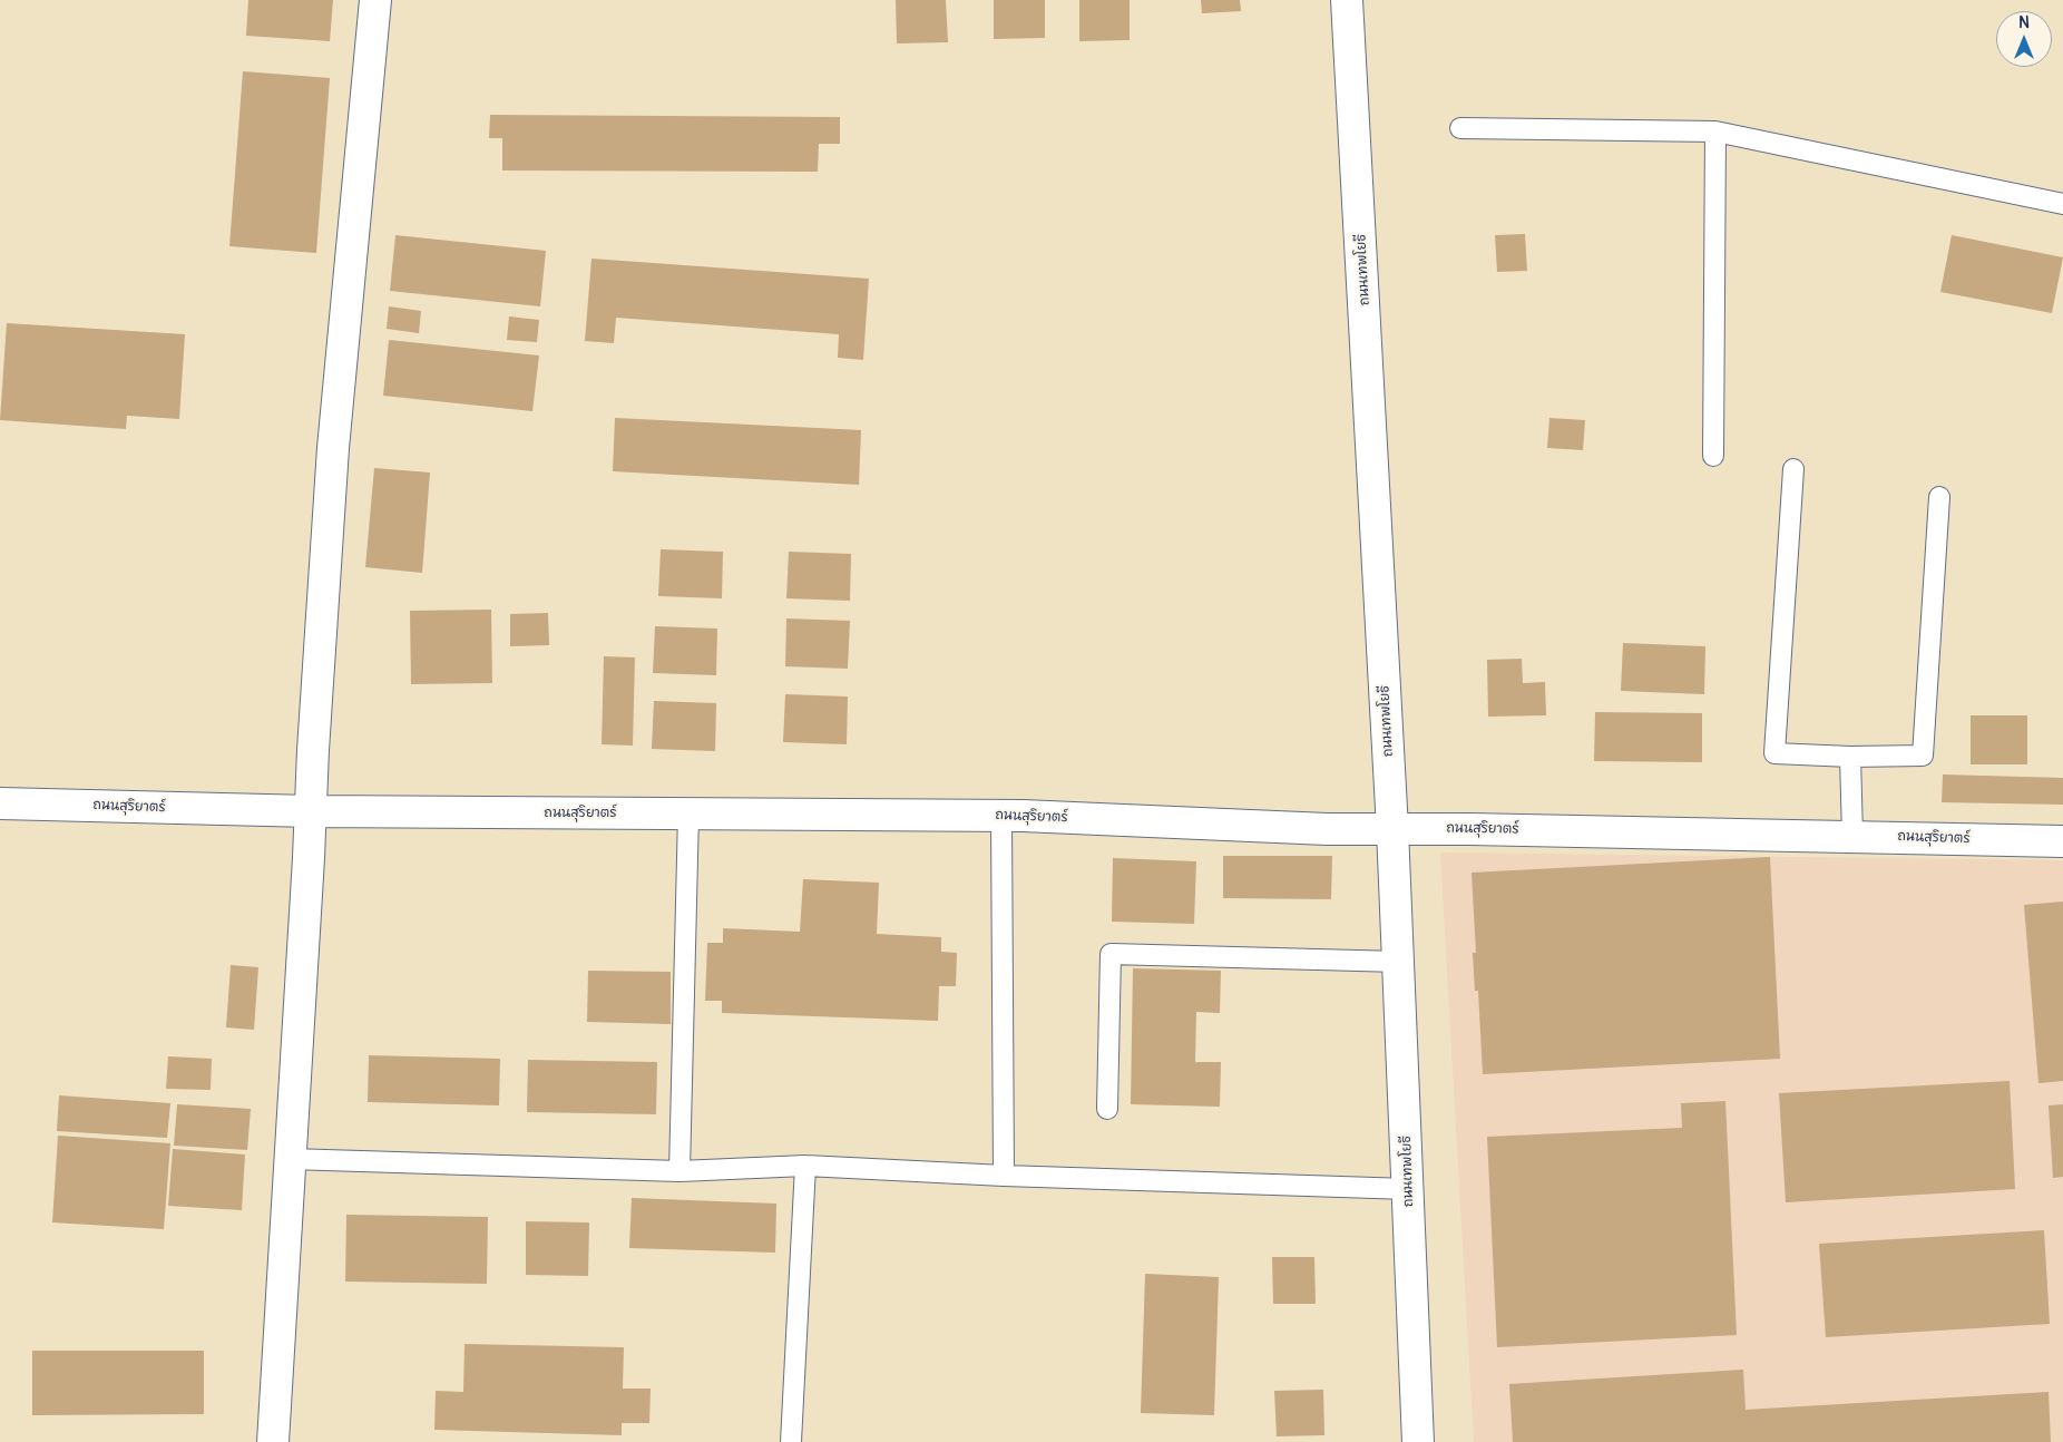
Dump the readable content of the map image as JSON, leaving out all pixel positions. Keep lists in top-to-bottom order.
{
  "streets": {
    "street": ["ถนนเทพโยธี", "ถนนสุริยาตร์"]
  },
  "crossings": [
    ["ถนนเทพโยธี", "ถนนสุริยาตร์"]
  ],
  "north": "top"
}
